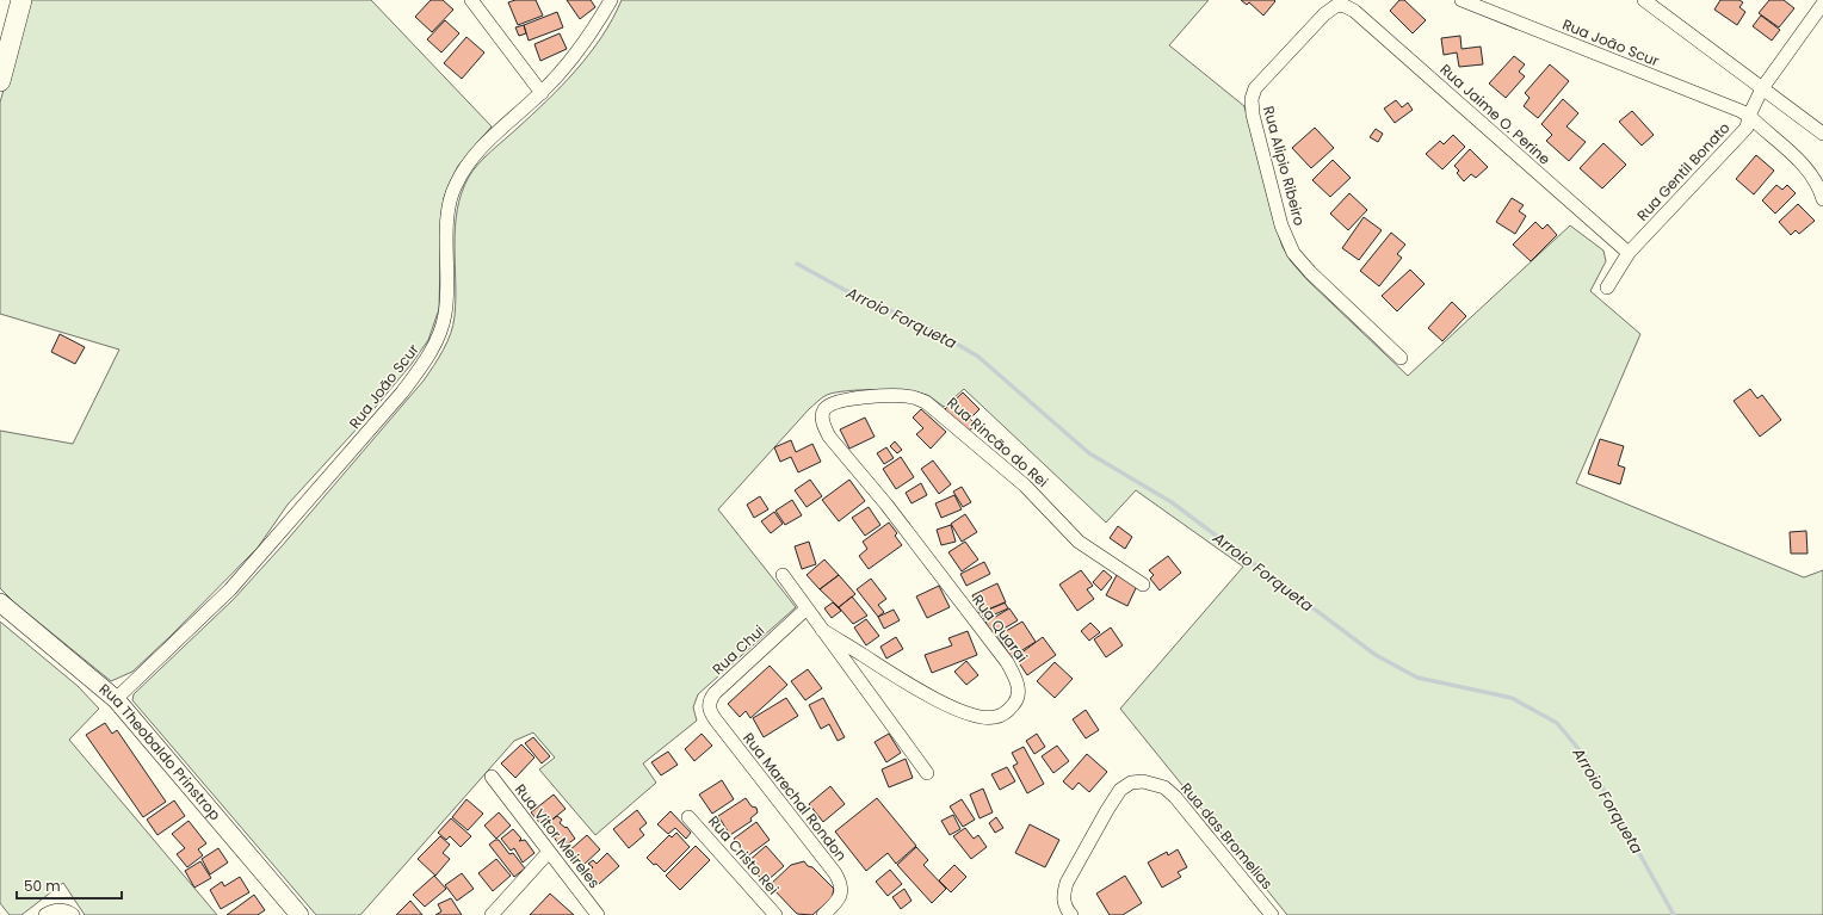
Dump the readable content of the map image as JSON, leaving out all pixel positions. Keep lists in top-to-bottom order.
{
  "streets": {
    "street": [
      "Rua João Scur",
      "Rua Jaime O. Perine",
      "Rua Alipio Ribeiro",
      "Rua Gentil Bonato",
      "Rua Rincão do Rei",
      "Rua Quarai",
      "Rua Chui",
      "Rua Theobaldo Prinstrop",
      "Rua Marechal Rondon",
      "Rua Vitor Meireles",
      "Rua das Bromelias",
      "Rua Cristo Rei"
    ]
  },
  "crossings": [
    ["Rua João Scur", "Rua Gentil Bonato"],
    ["Rua João Scur", "Rua Theobaldo Prinstrop"],
    ["Rua Jaime O. Perine", "Rua Alipio Ribeiro"],
    ["Rua Jaime O. Perine", "Rua Gentil Bonato"],
    ["Rua Rincão do Rei", "Rua Quarai"],
    ["Rua Chui", "Rua Marechal Rondon"]
  ],
  "water": ["Arroio Forqueta"],
  "scale_bar": "50 m"
}
